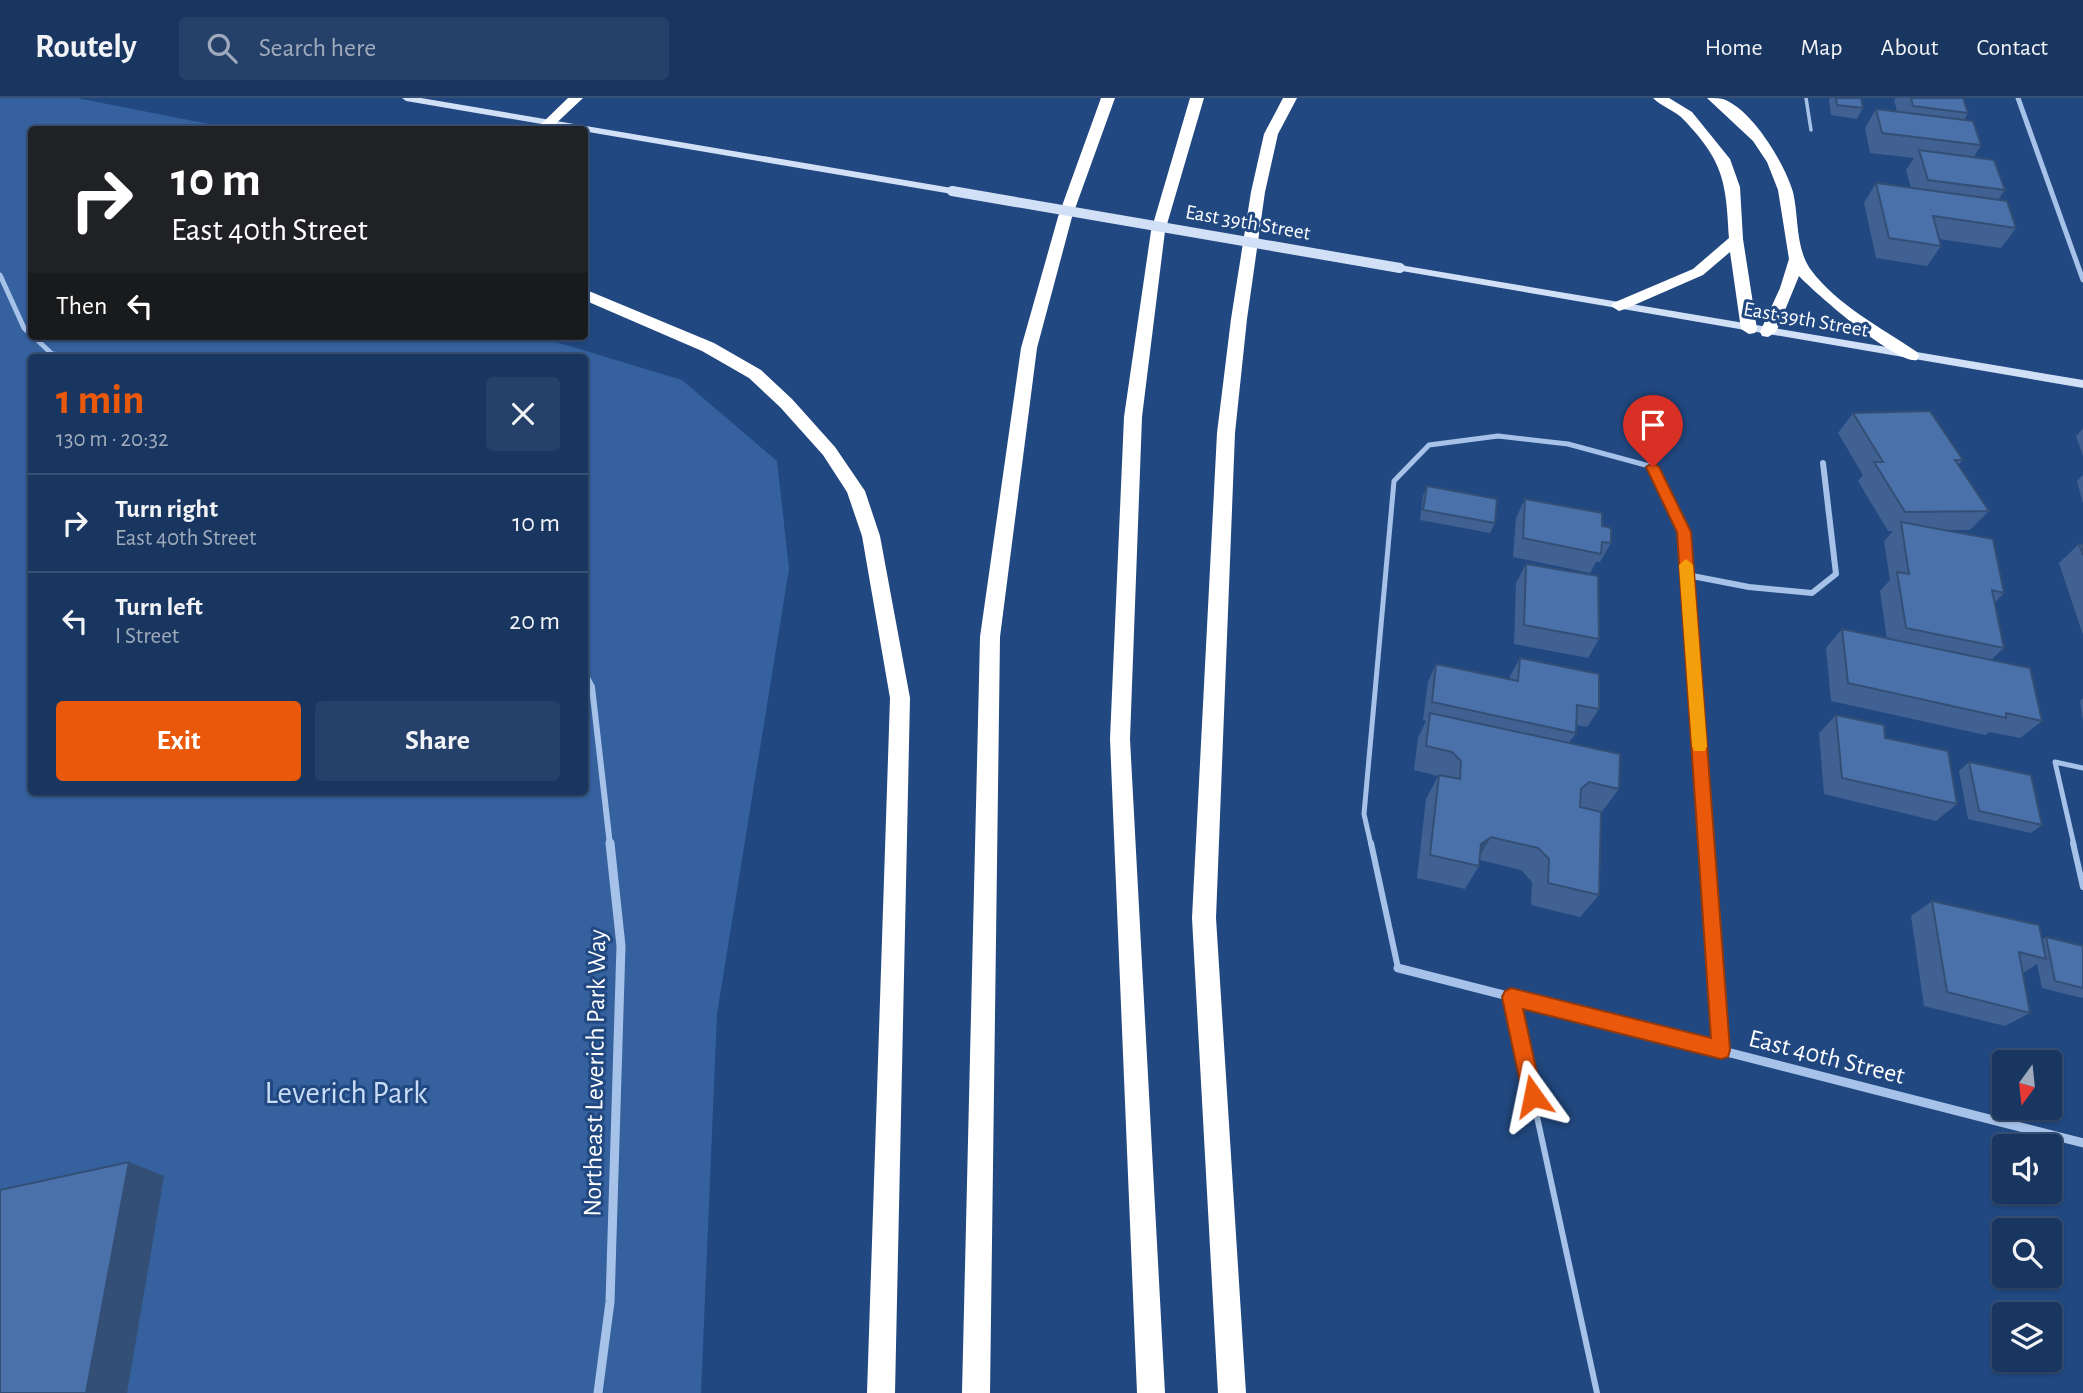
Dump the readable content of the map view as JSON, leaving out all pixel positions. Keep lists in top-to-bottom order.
{
  "streets": {
    "main road": ["East 39th Street"],
    "street": ["East 40th Street", "Northeast Leverich Park Way"]
  },
  "parks": ["Leverich Park"],
  "north": "bottom",
  "page": {
    "header": "Routely",
    "search": "Search here",
    "nav": [
      "Home",
      "Map",
      "About",
      "Contact"
    ],
    "turn": ["10 m", "East 40th Street"],
    "then": "Then",
    "heading": ["1 min", "130 m · 20:32"],
    "list": [
      {
        "name": "Turn right",
        "note": "East 40th Street",
        "value": "10 m"
      },
      {
        "name": "Turn left",
        "note": "I Street",
        "value": "20 m"
      }
    ],
    "buttons": ["Exit", "Share"]
  }
}
